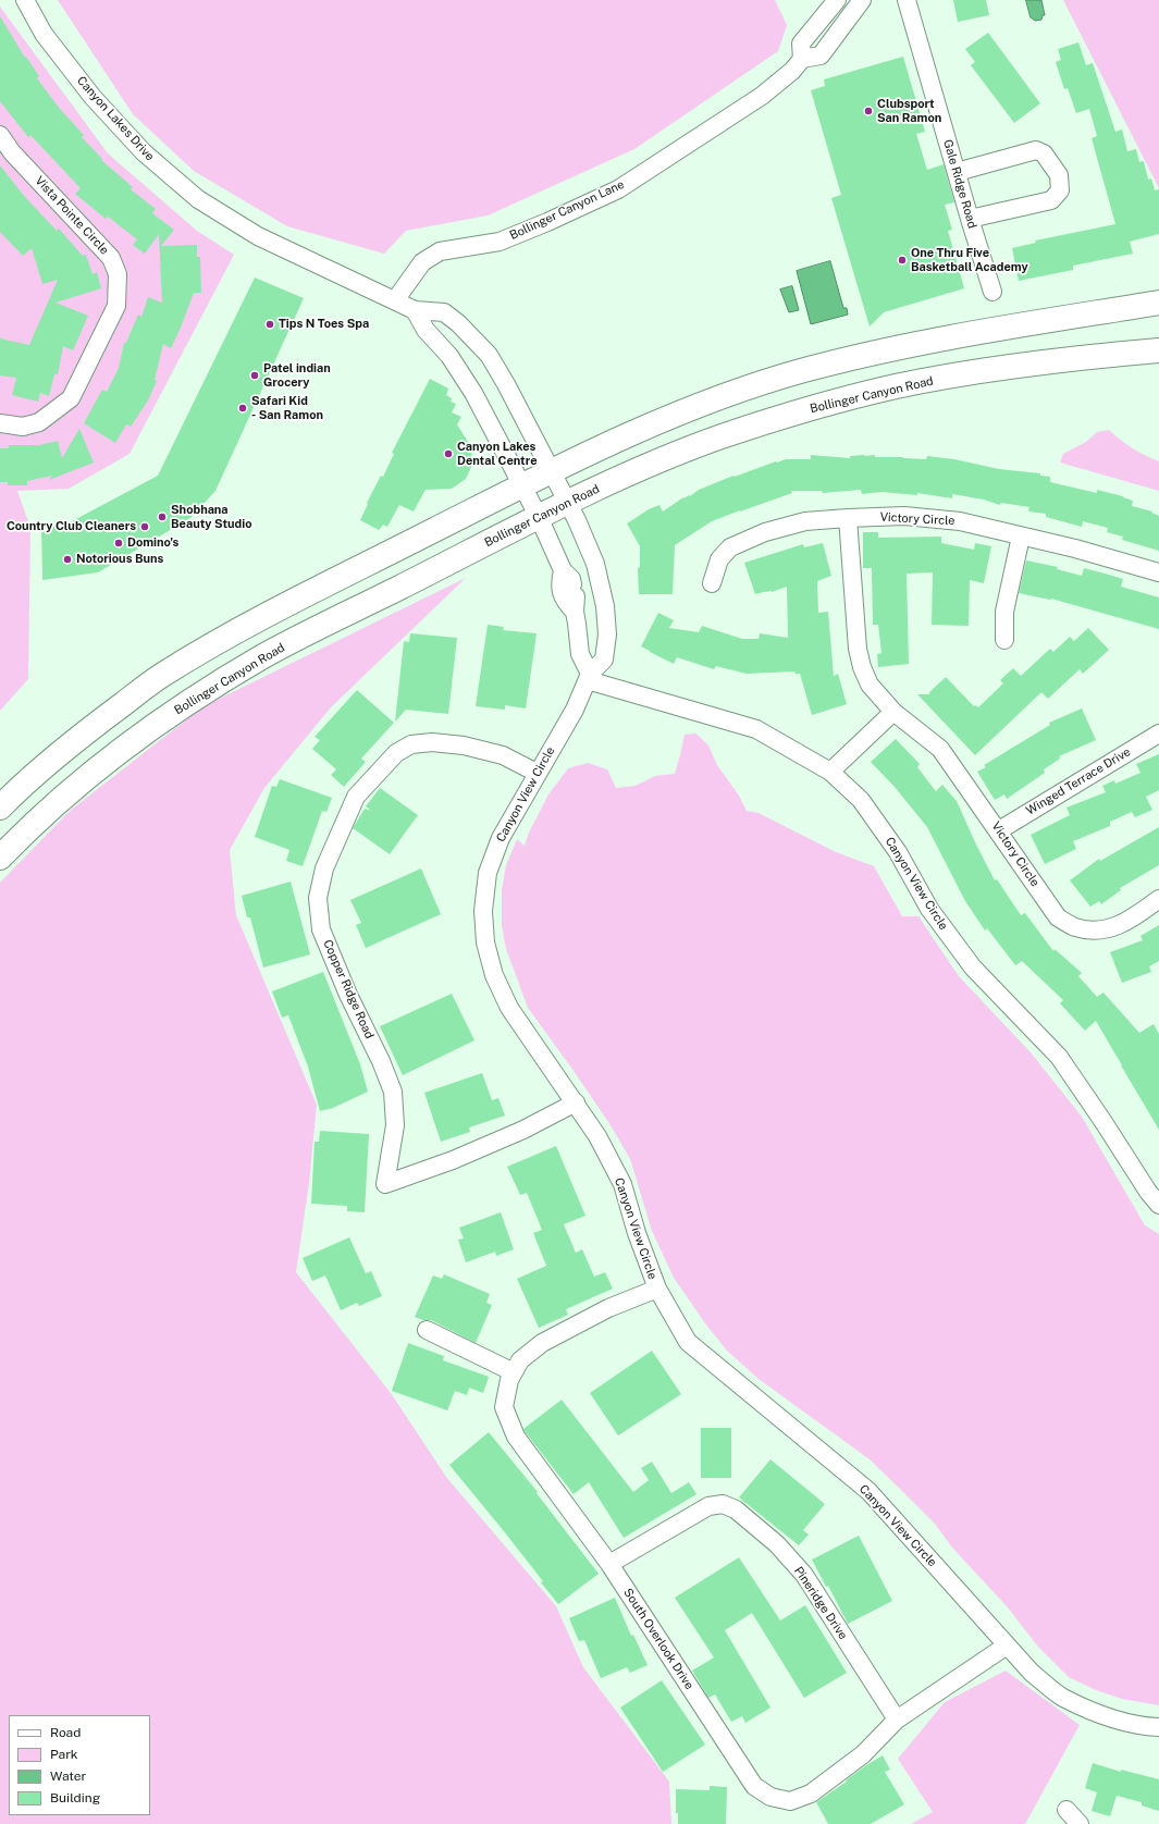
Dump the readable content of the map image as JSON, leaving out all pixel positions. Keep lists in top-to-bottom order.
{
  "streets": {
    "main road": ["Bollinger Canyon Road"],
    "street": [
      "Canyon Lakes Drive",
      "Gale Ridge Road",
      "Bollinger Canyon Lane",
      "Vista Pointe Circle",
      "Victory Circle",
      "Winged Terrace Drive",
      "Canyon View Circle",
      "Copper Ridge Road",
      "Pineridge Drive",
      "South Overlook Drive"
    ]
  },
  "crossings": [
    ["Canyon Lakes Drive", "Bollinger Canyon Lane"],
    ["Canyon Lakes Drive", "Bollinger Canyon Road"],
    ["Canyon Lakes Drive", "Canyon View Circle"],
    ["Bollinger Canyon Road", "Canyon View Circle"],
    ["Victory Circle", "Winged Terrace Drive"],
    ["Canyon View Circle", "Copper Ridge Road"],
    ["Canyon View Circle", "South Overlook Drive"],
    ["Pineridge Drive", "South Overlook Drive"]
  ],
  "places": [
    "Clubsport San Ramon",
    "One Thru Five Basketball Academy",
    "Tips N Toes Spa",
    "Patel indian Grocery",
    "Safari Kid - San Ramon",
    "Canyon Lakes Dental Centre",
    "Shobhana Beauty Studio",
    "Country Club Cleaners",
    "Domino's",
    "Notorious Buns"
  ],
  "legend": [
    "Road",
    "Park",
    "Water",
    "Building"
  ]
}
